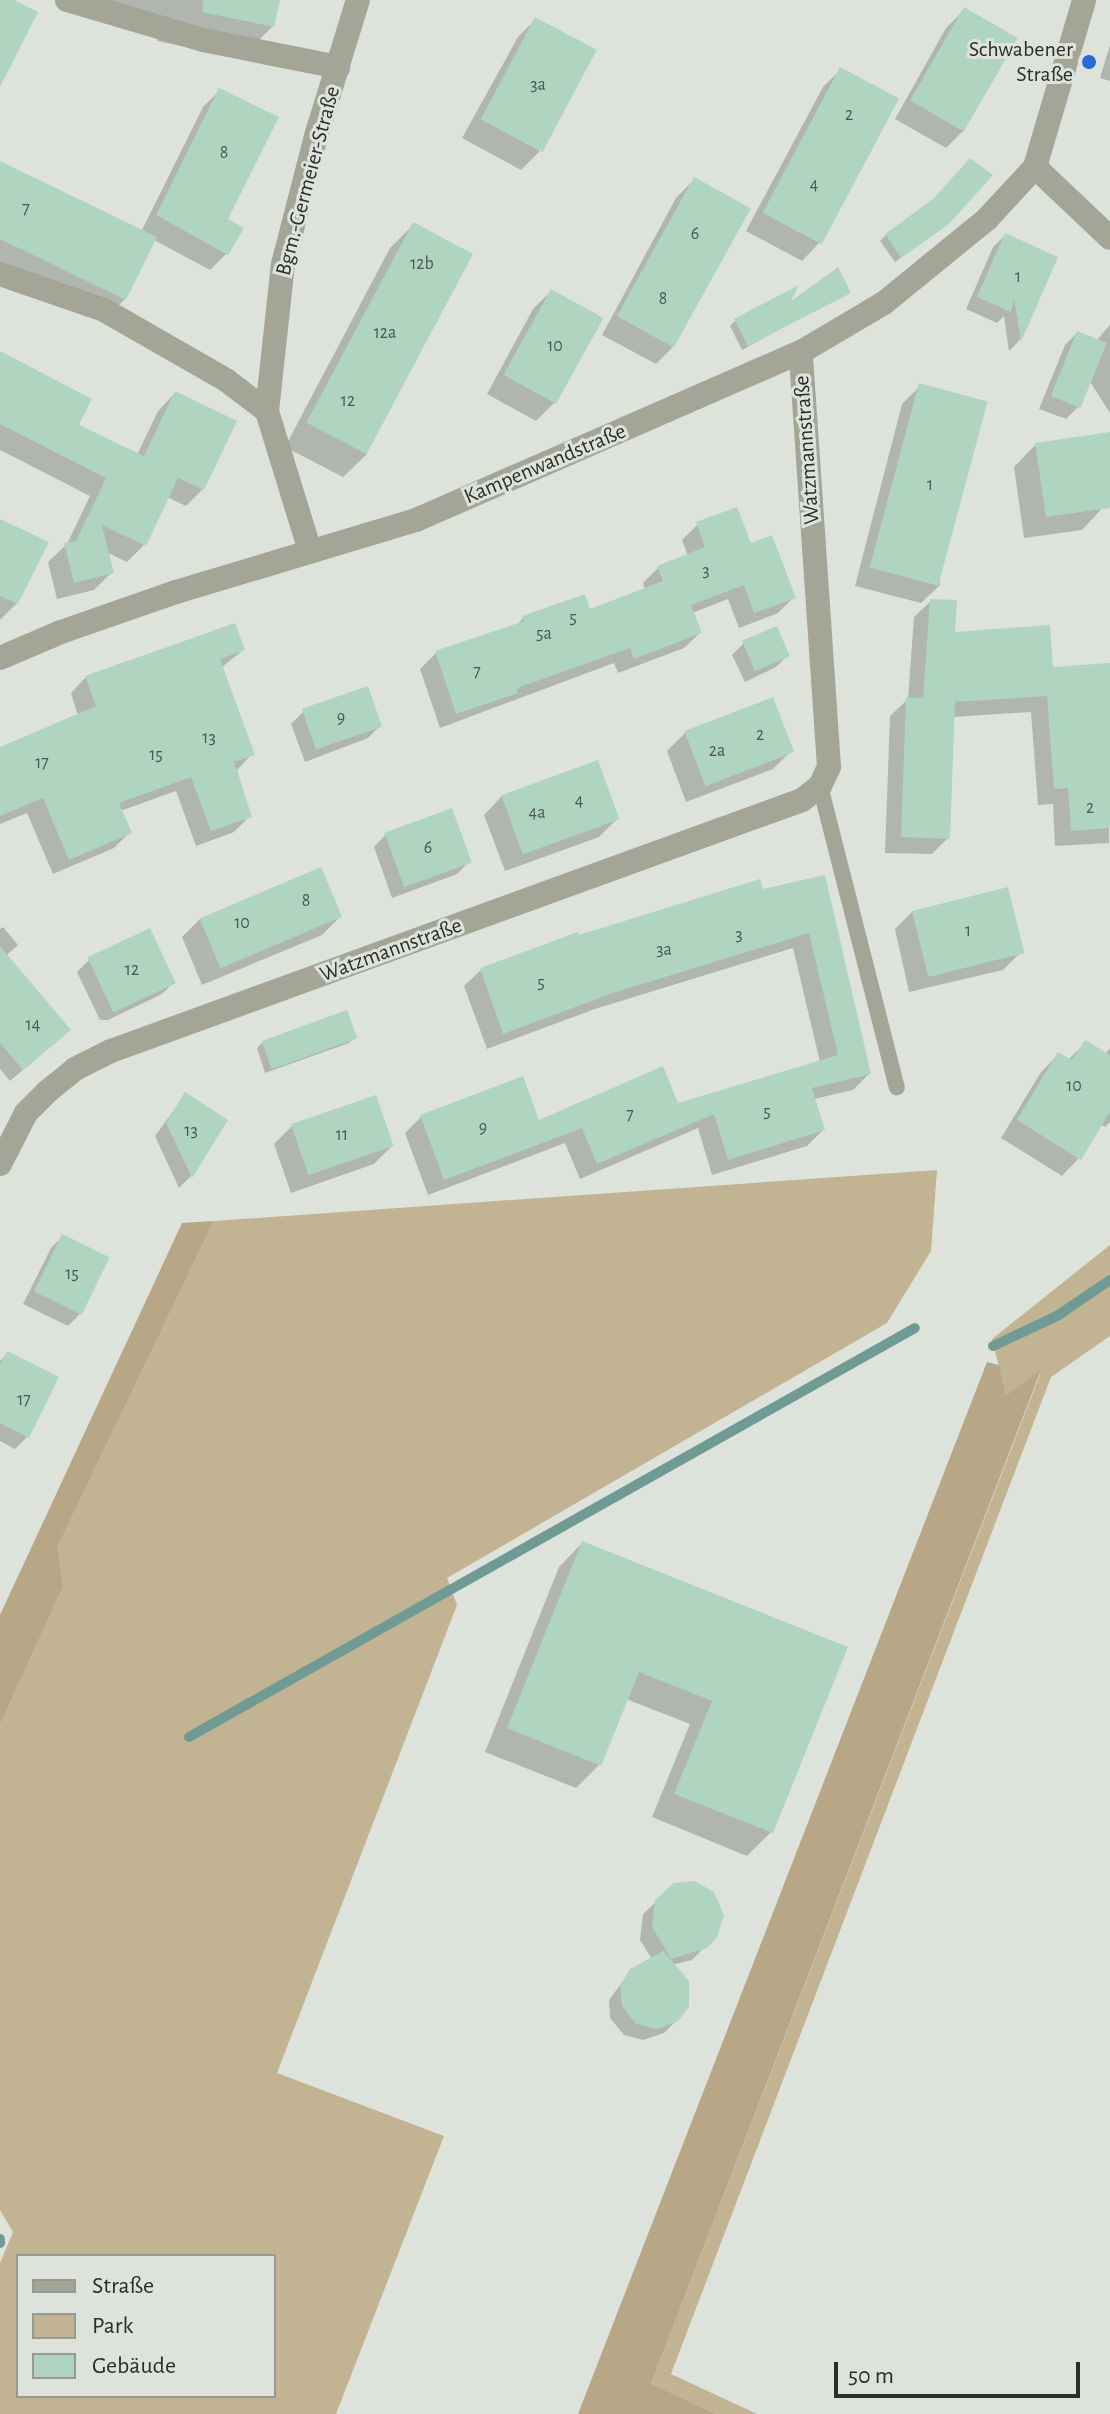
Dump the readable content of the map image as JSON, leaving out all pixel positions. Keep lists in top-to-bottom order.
{
  "streets": {
    "street": ["Bgm.-Germeier-Straße", "Watzmannstraße", "Kampenwandstraße"]
  },
  "crossings": [
    ["Bgm.-Germeier-Straße", "Kampenwandstraße"],
    ["Watzmannstraße", "Kampenwandstraße"]
  ],
  "places": ["Schwabener Straße"],
  "house_numbers": [
    "3a",
    "2",
    "8",
    "4",
    "7",
    "6",
    "12b",
    "1",
    "8",
    "12a",
    "10",
    "12",
    "1",
    "3",
    "5",
    "5a",
    "7",
    "9",
    "2",
    "13",
    "2a",
    "15",
    "17",
    "4",
    "2",
    "4a",
    "6",
    "8",
    "10",
    "1",
    "3",
    "3a",
    "12",
    "5",
    "14",
    "10",
    "5",
    "7",
    "9",
    "13",
    "11",
    "15",
    "17"
  ],
  "legend": ["Straße", "Park", "Gebäude"],
  "scale_bar": "50 m"
}
